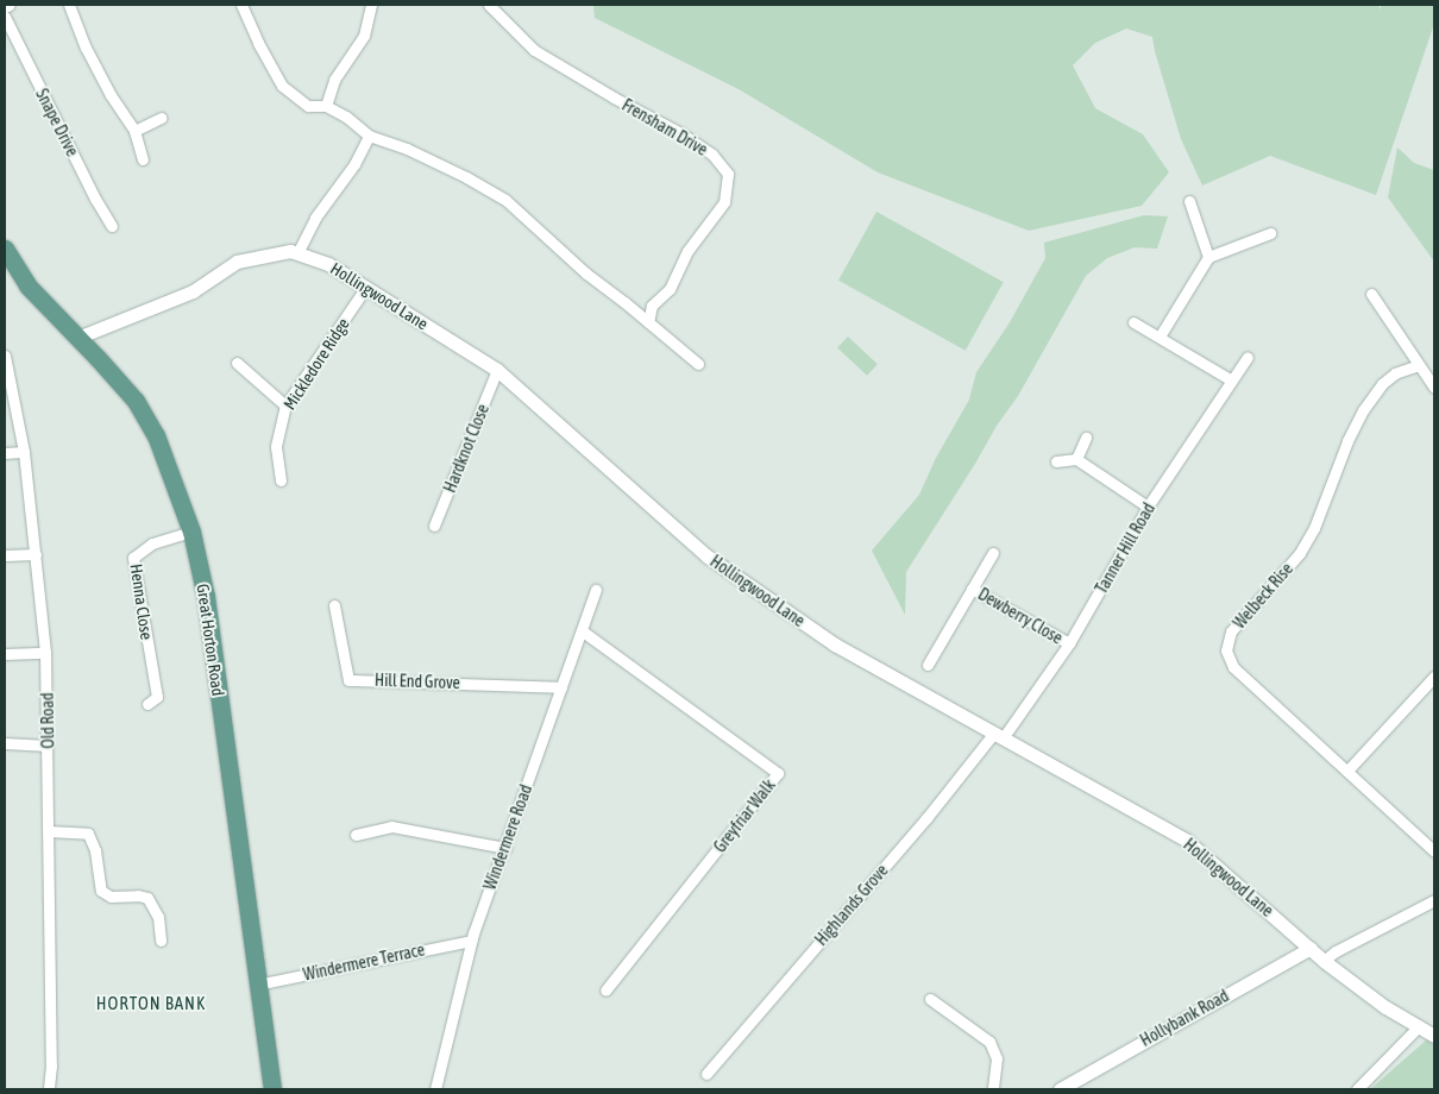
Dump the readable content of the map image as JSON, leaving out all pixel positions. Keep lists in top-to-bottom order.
{
  "streets": {
    "main road": ["Great Horton Road"],
    "street": [
      "Snape Drive",
      "Frensham Drive",
      "Hollingwood Lane",
      "Mickledore Ridge",
      "Hardknot Close",
      "Tanner Hill Road",
      "Welbeck Rise",
      "Henna Close",
      "Dewberry Close",
      "Hill End Grove",
      "Old Road",
      "Greyfriar Walk",
      "Windermere Road",
      "Highlands Grove",
      "Windermere Terrace",
      "Hollybank Road"
    ]
  },
  "crossings": [
    ["Hollingwood Lane", "Mickledore Ridge"],
    ["Hollingwood Lane", "Hardknot Close"],
    ["Hollingwood Lane", "Tanner Hill Road"],
    ["Hollingwood Lane", "Great Horton Road"],
    ["Hollingwood Lane", "Highlands Grove"],
    ["Hollingwood Lane", "Hollybank Road"],
    ["Tanner Hill Road", "Dewberry Close"],
    ["Tanner Hill Road", "Highlands Grove"],
    ["Henna Close", "Great Horton Road"],
    ["Great Horton Road", "Windermere Terrace"],
    ["Hill End Grove", "Windermere Road"],
    ["Greyfriar Walk", "Windermere Road"],
    ["Windermere Road", "Windermere Terrace"]
  ],
  "districts": ["HORTON BANK"]
}
